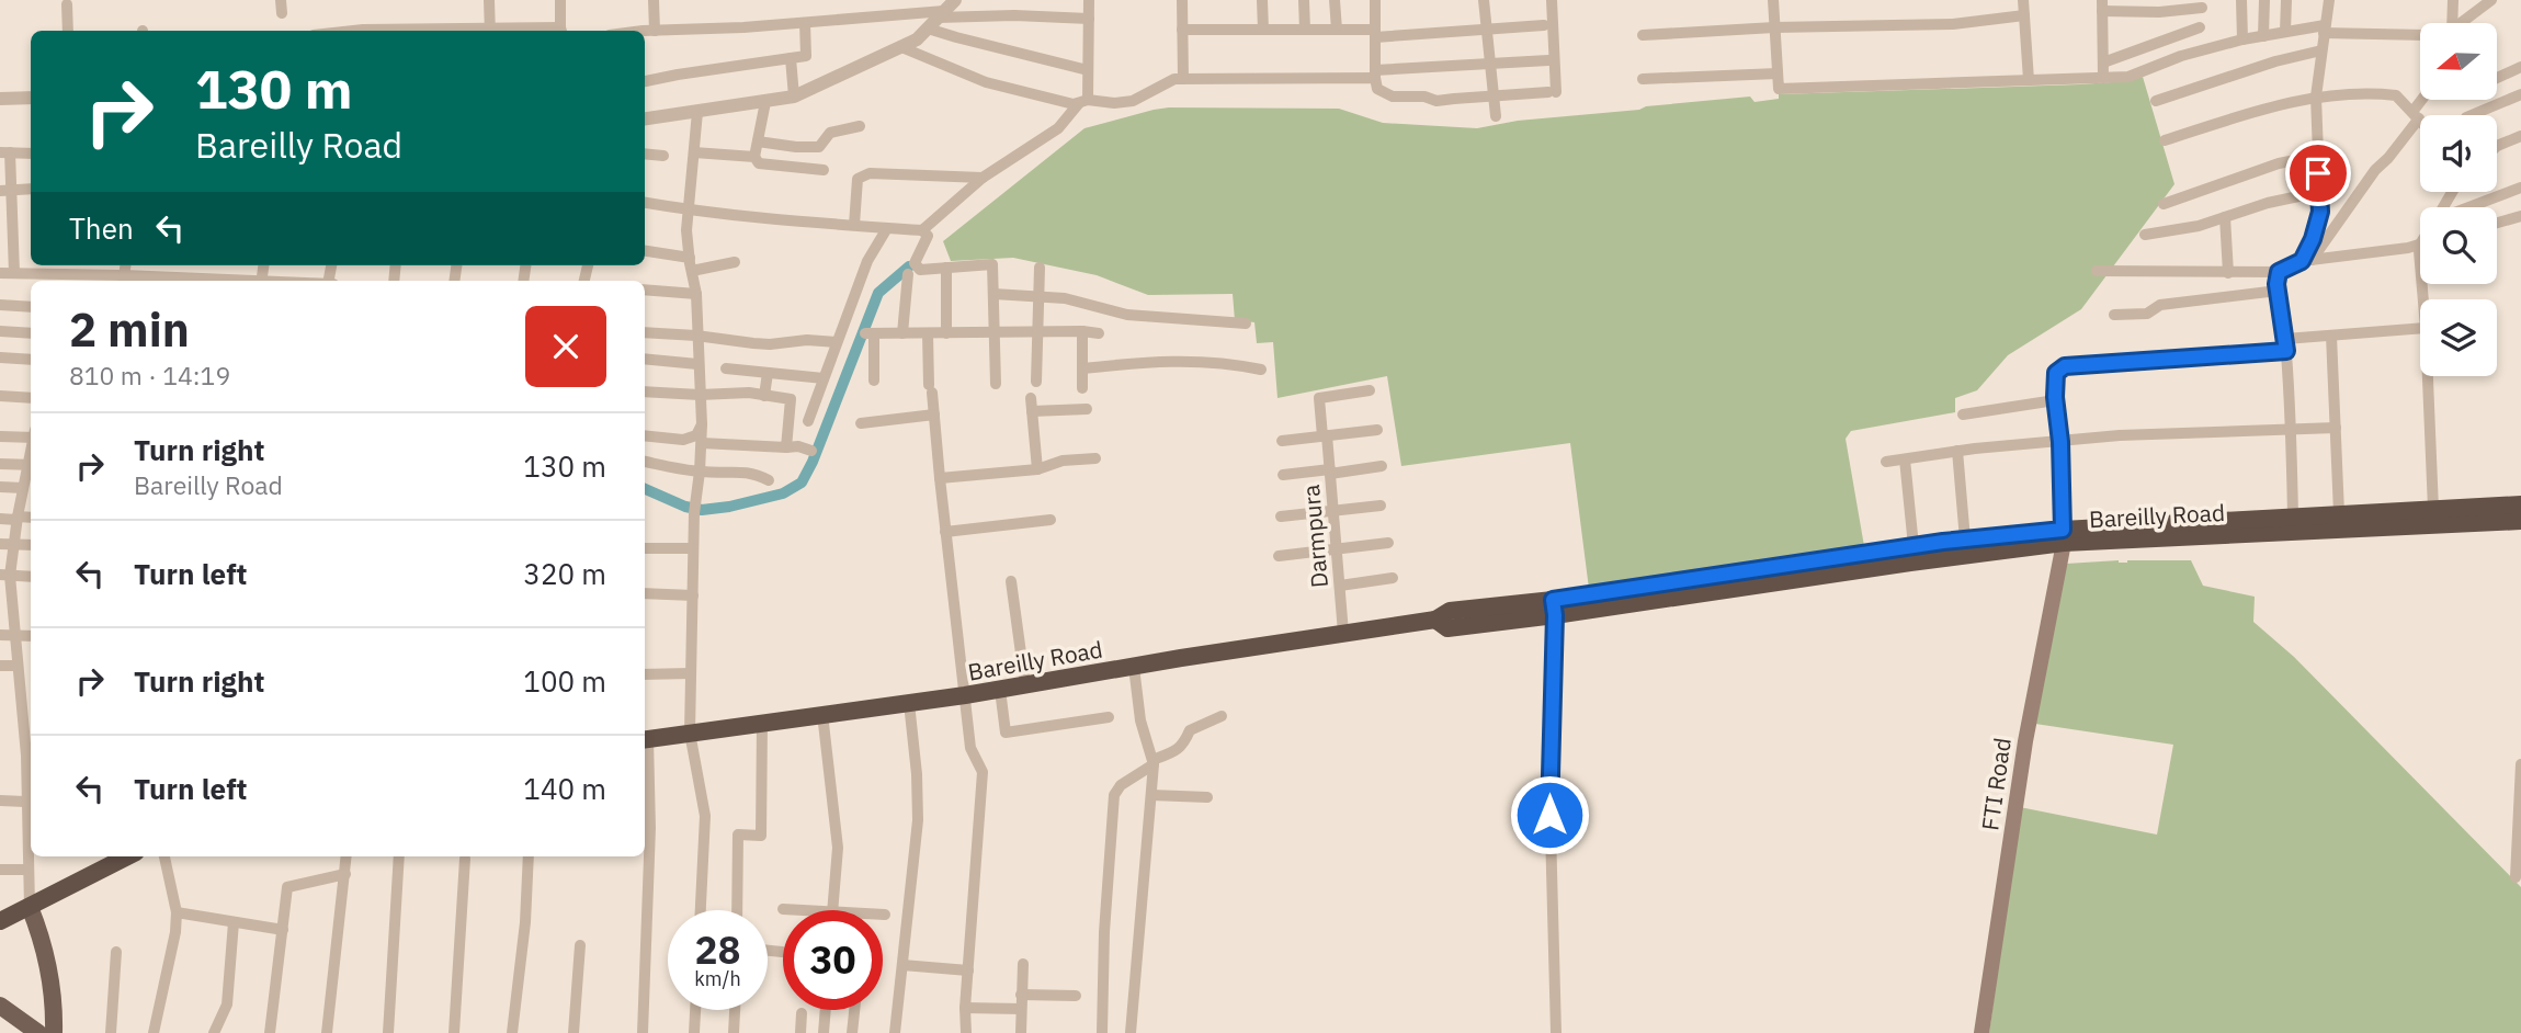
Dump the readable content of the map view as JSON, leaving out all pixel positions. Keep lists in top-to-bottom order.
{
  "streets": {
    "highway": ["Bareilly Road"],
    "main road": ["FTI Road"],
    "street": ["Darmpura"]
  },
  "crossings": [
    ["Bareilly Road", "Darmpura"],
    ["Bareilly Road", "FTI Road"]
  ],
  "north": "left",
  "page": {
    "turn": ["130 m", "Bareilly Road"],
    "then": "Then",
    "heading": ["2 min", "810 m · 14:19"],
    "list": [
      {
        "name": "Turn right",
        "note": "Bareilly Road",
        "value": "130 m"
      },
      {
        "name": "Turn left",
        "value": "320 m"
      },
      {
        "name": "Turn right",
        "value": "100 m"
      },
      {
        "name": "Turn left",
        "value": "140 m"
      }
    ],
    "speed": "28 km/h",
    "limit": "30"
  }
}
